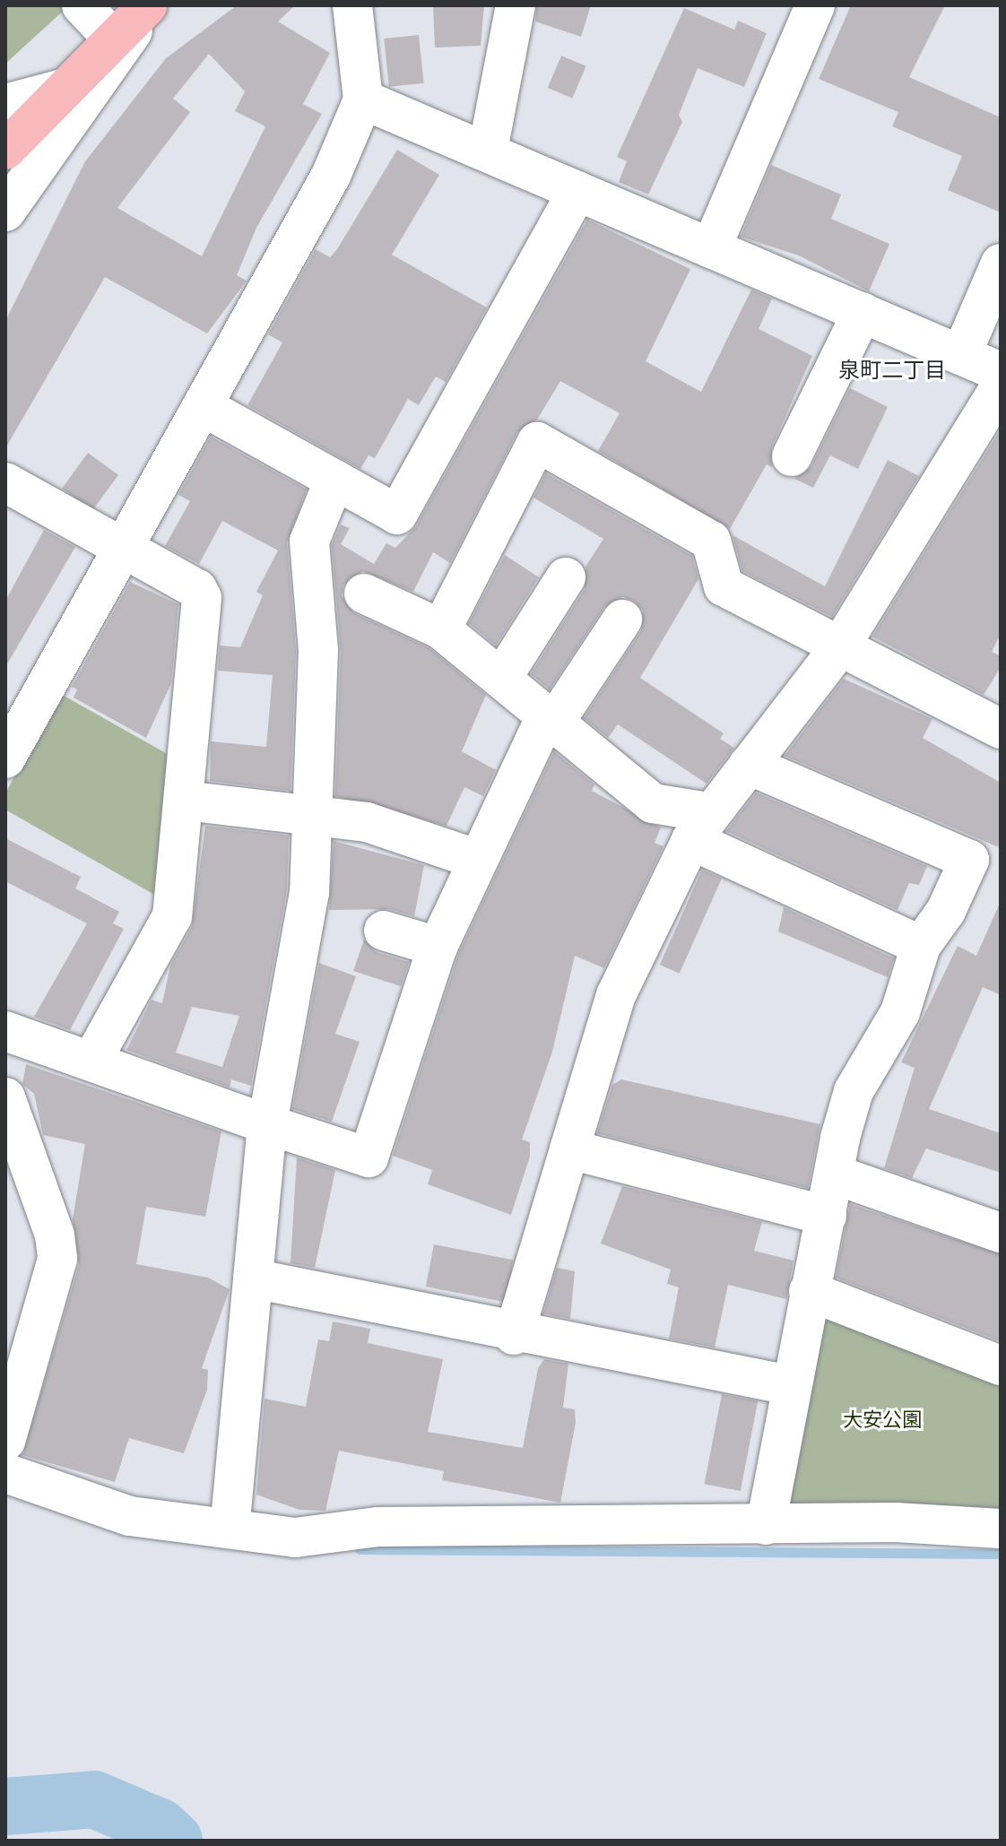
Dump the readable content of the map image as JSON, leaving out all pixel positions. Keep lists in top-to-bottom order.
{
  "districts": ["泉町二丁目"],
  "parks": ["大安公園"]
}
